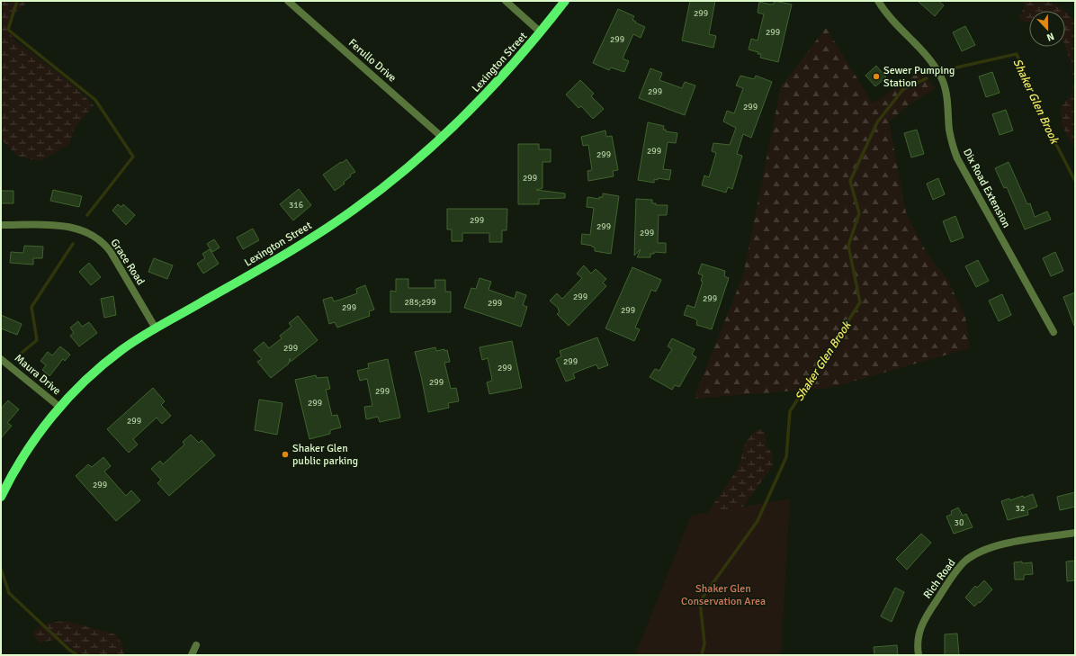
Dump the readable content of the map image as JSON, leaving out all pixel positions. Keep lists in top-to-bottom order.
{
  "streets": {
    "main road": ["Lexington Street"],
    "street": [
      "Ferullo Drive",
      "Dix Road Extension",
      "Grace Road",
      "Maura Drive",
      "Rich Road"
    ]
  },
  "crossings": [
    ["Ferullo Drive", "Lexington Street"],
    ["Lexington Street", "Grace Road"],
    ["Lexington Street", "Maura Drive"]
  ],
  "water": ["Shaker Glen Brook"],
  "parks": ["Shaker Glen Conservation Area"],
  "places": ["Sewer Pumping Station", "Shaker Glen public parking"],
  "house_numbers": [
    "299",
    "299",
    "299",
    "299",
    "299",
    "299",
    "299",
    "299",
    "316",
    "299",
    "299",
    "299",
    "299",
    "299",
    "285;299",
    "299",
    "299",
    "299",
    "299",
    "299",
    "299",
    "299",
    "299",
    "299",
    "299",
    "299",
    "32",
    "30"
  ],
  "north": "bottom"
}
